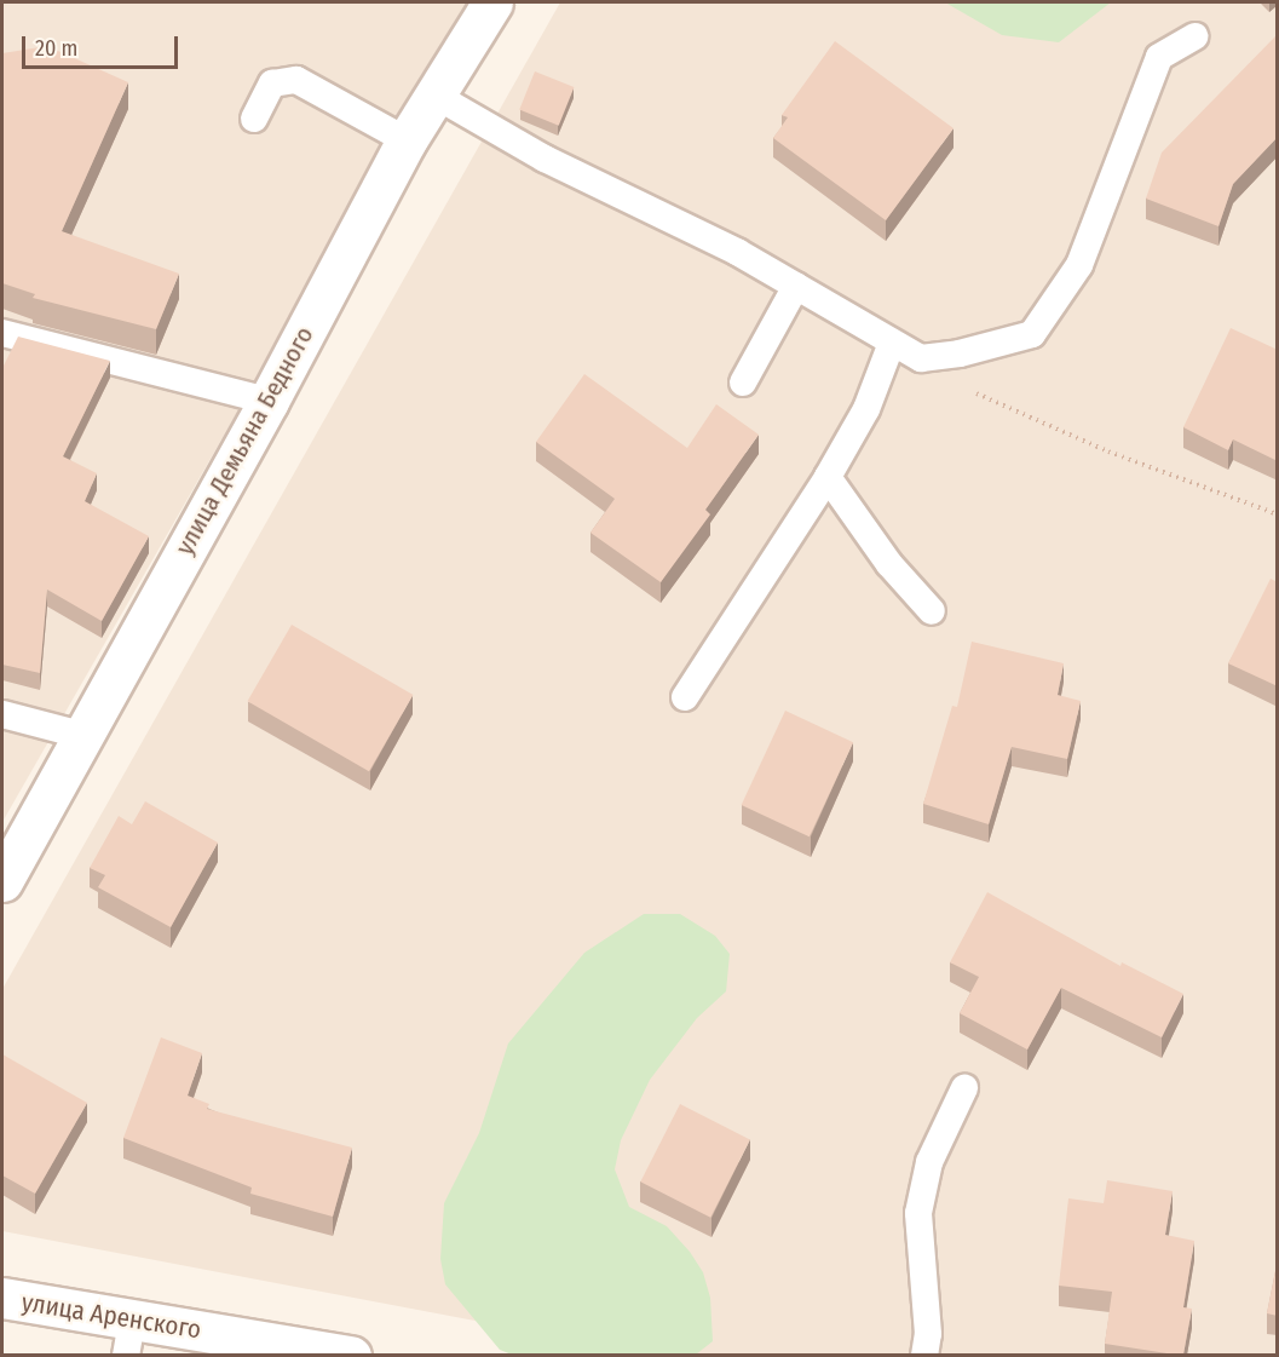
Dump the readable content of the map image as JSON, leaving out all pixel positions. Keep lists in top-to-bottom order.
{
  "streets": {
    "street": ["улица Демьяна Бедного", "улица Аренского"]
  },
  "scale_bar": "20 m"
}
